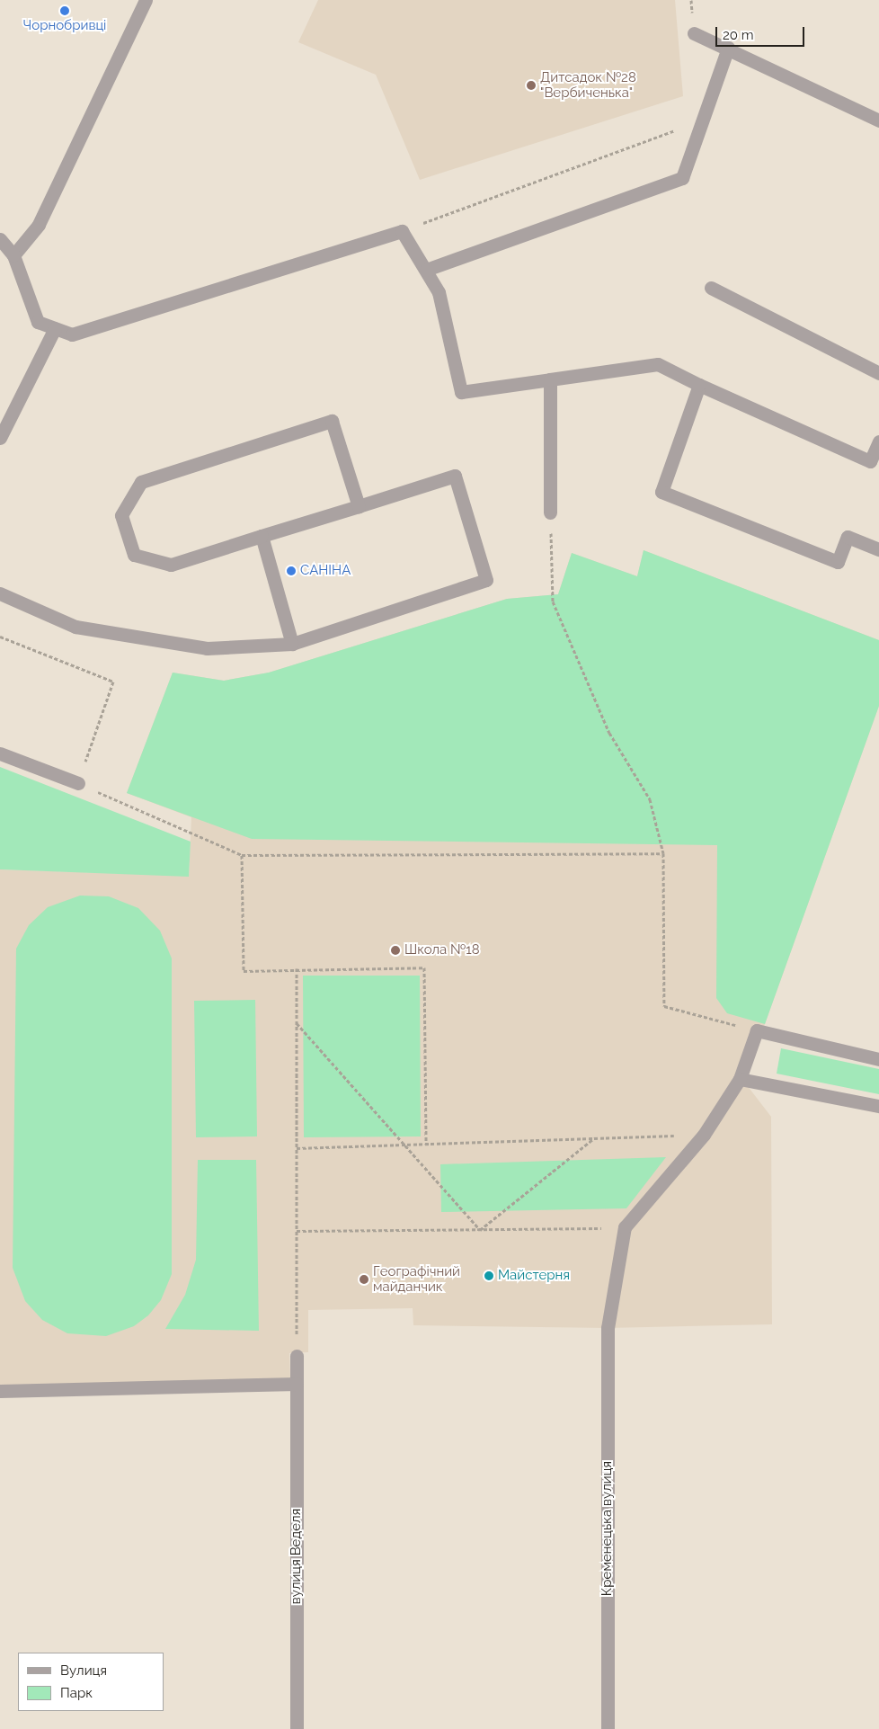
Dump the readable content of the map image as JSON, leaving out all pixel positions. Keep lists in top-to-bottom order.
{
  "streets": {
    "street": ["Кременецька вулиця", "вулиця Веделя"]
  },
  "places": [
    "Чорнобривці",
    "Дитсадок №28 \"Вербиченька\"",
    "САНІНА",
    "Школа №18",
    "Майстерня",
    "Географічний майданчик"
  ],
  "legend": ["Вулиця", "Парк"],
  "scale_bar": "20 m"
}
